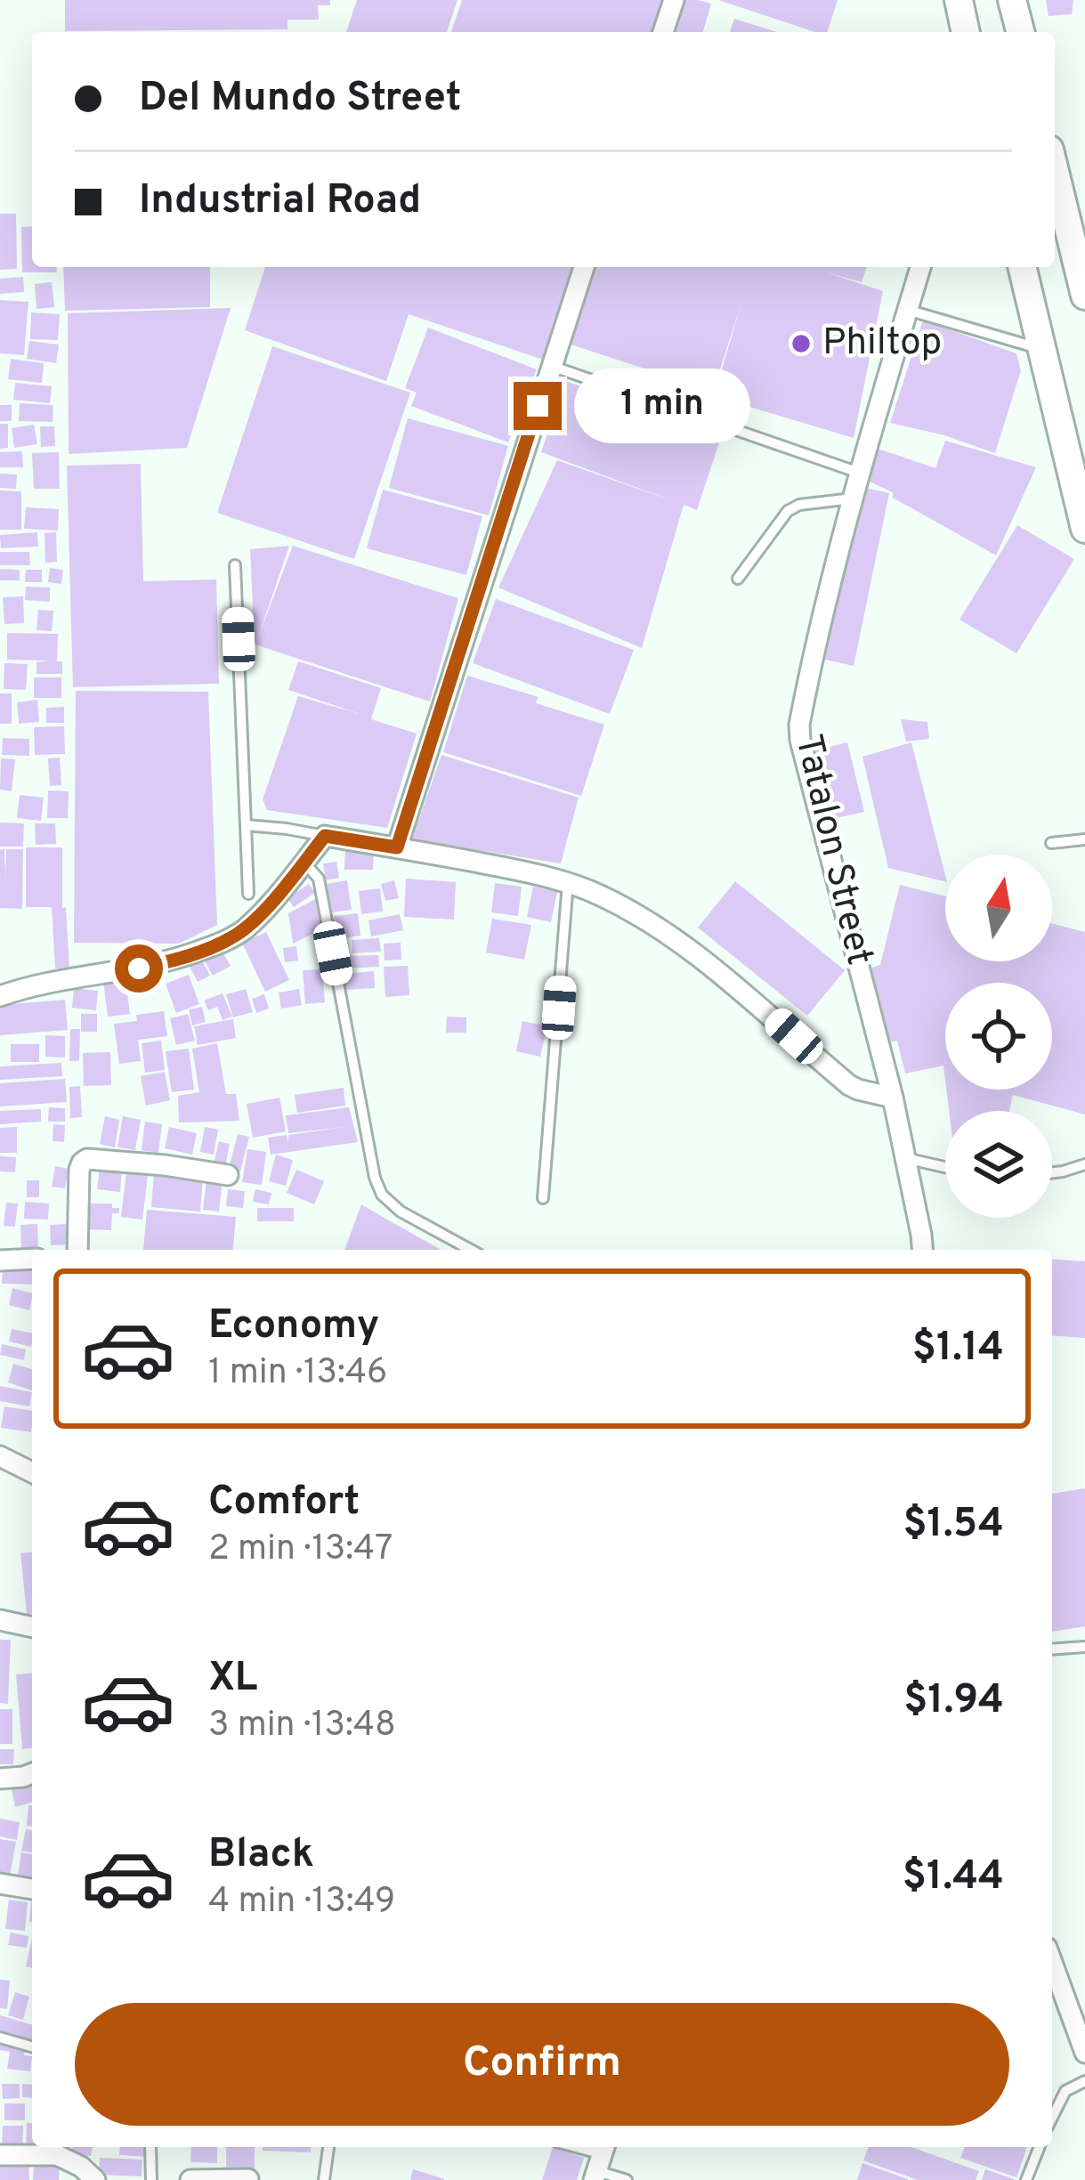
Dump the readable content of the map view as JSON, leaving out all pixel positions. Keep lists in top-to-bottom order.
{
  "streets": {
    "street": ["Tatalon Street"]
  },
  "places": ["Philtop"],
  "north": "top",
  "page": {
    "banner": ["Del Mundo Street", "Industrial Road"],
    "bubble": "1 min",
    "list": [
      {
        "name": "Economy",
        "note": "1 min · 13:46",
        "value": "$1.14"
      },
      {
        "name": "Comfort",
        "note": "2 min · 13:47",
        "value": "$1.54"
      },
      {
        "name": "XL",
        "note": "3 min · 13:48",
        "value": "$1.94"
      },
      {
        "name": "Black",
        "note": "4 min · 13:49",
        "value": "$1.44"
      }
    ],
    "buttons": "Confirm"
  }
}
